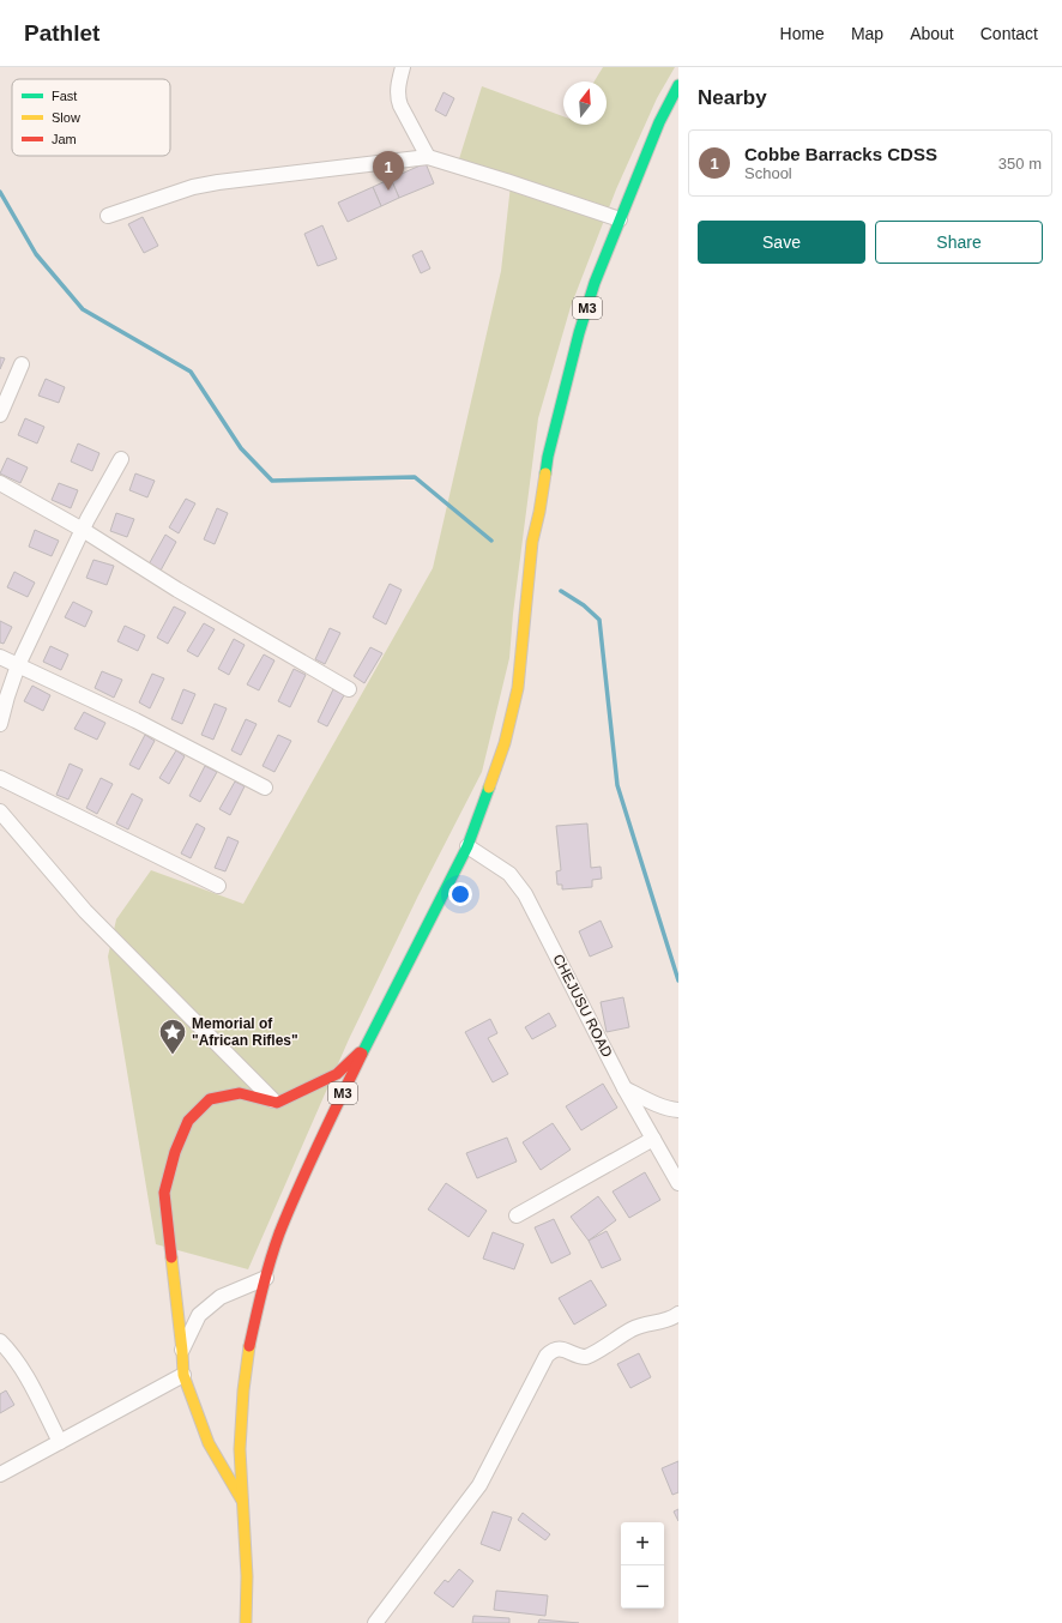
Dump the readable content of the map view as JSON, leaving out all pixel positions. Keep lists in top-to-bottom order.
{
  "streets": {
    "main road": ["M3"],
    "street": ["CHEJUSU ROAD"]
  },
  "crossings": [
    ["M3", "CHEJUSU ROAD"]
  ],
  "places": {
    "place": ["Memorial of \"African Rifles\""]
  },
  "legend": ["Fast", "Slow", "Jam"],
  "north": "top",
  "page": {
    "header": "Pathlet",
    "nav": [
      "Home",
      "Map",
      "About",
      "Contact"
    ],
    "heading": "Nearby",
    "list": [
      {
        "mark": "1",
        "name": "Cobbe Barracks CDSS",
        "note": "School",
        "value": "350 m"
      }
    ],
    "pins": "1",
    "buttons": ["Save", "Share"],
    "map_buttons": ["+", "−"]
  }
}
